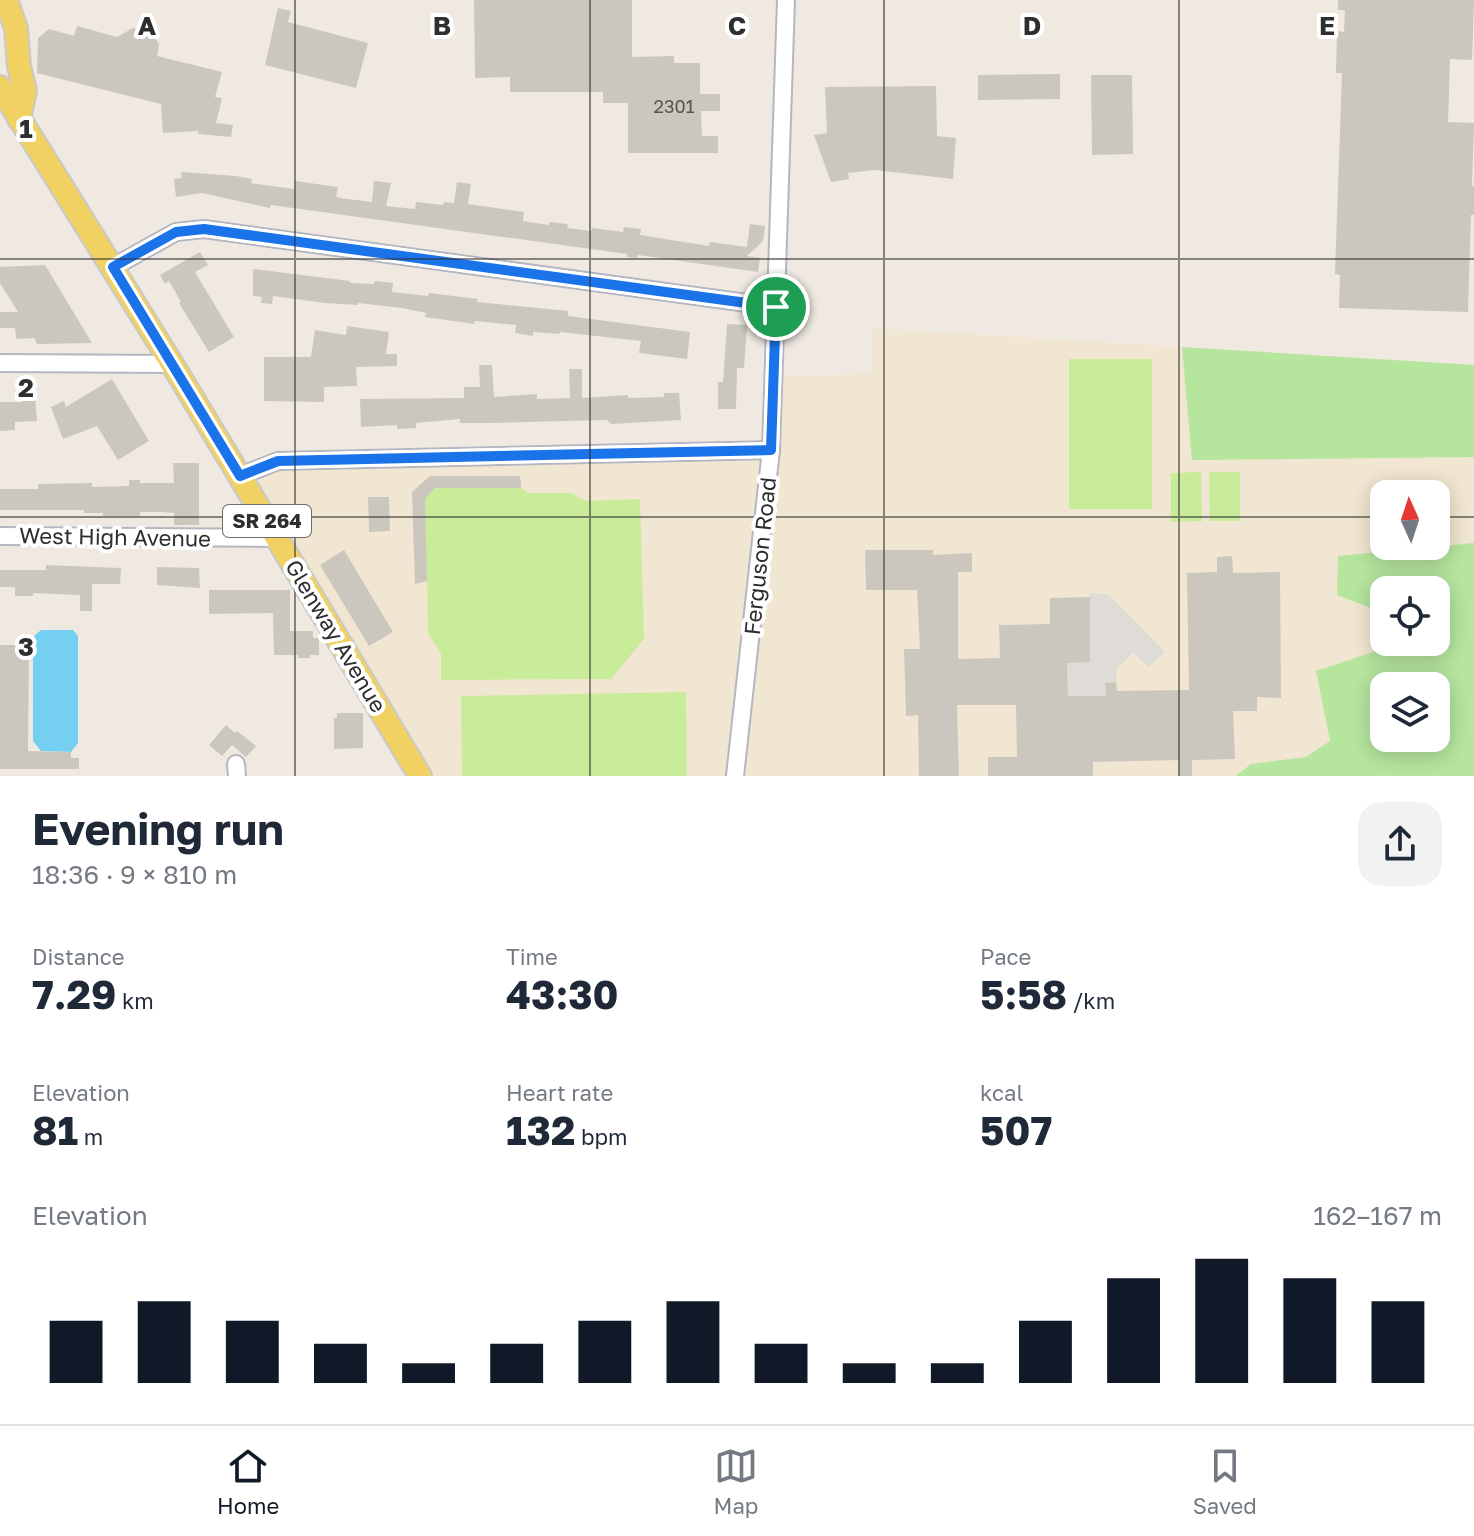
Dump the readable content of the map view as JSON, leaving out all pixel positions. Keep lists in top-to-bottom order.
{
  "streets": {
    "main road": ["SR 264", "Glenway Avenue"],
    "street": ["West High Avenue", "Ferguson Road"]
  },
  "crossings": [
    ["West High Avenue", "Glenway Avenue"]
  ],
  "house_numbers": ["2301"],
  "north": "top",
  "page": {
    "heading": ["Evening run", "18:36 · 9 × 810 m"],
    "stats": [
      ["Distance", "7.29 km"],
      ["Time", "43:30"],
      ["Pace", "5:58 /km"],
      ["Elevation", "81 m"],
      ["Heart rate", "132 bpm"],
      ["kcal", "507"]
    ],
    "chart": ["Elevation", "162–167 m"],
    "tabs": ["Home", "Map", "Saved"]
  },
  "grid": {
    "columns": [
      "A",
      "B",
      "C",
      "D",
      "E"
    ],
    "rows": ["1", "2", "3"]
  }
}
